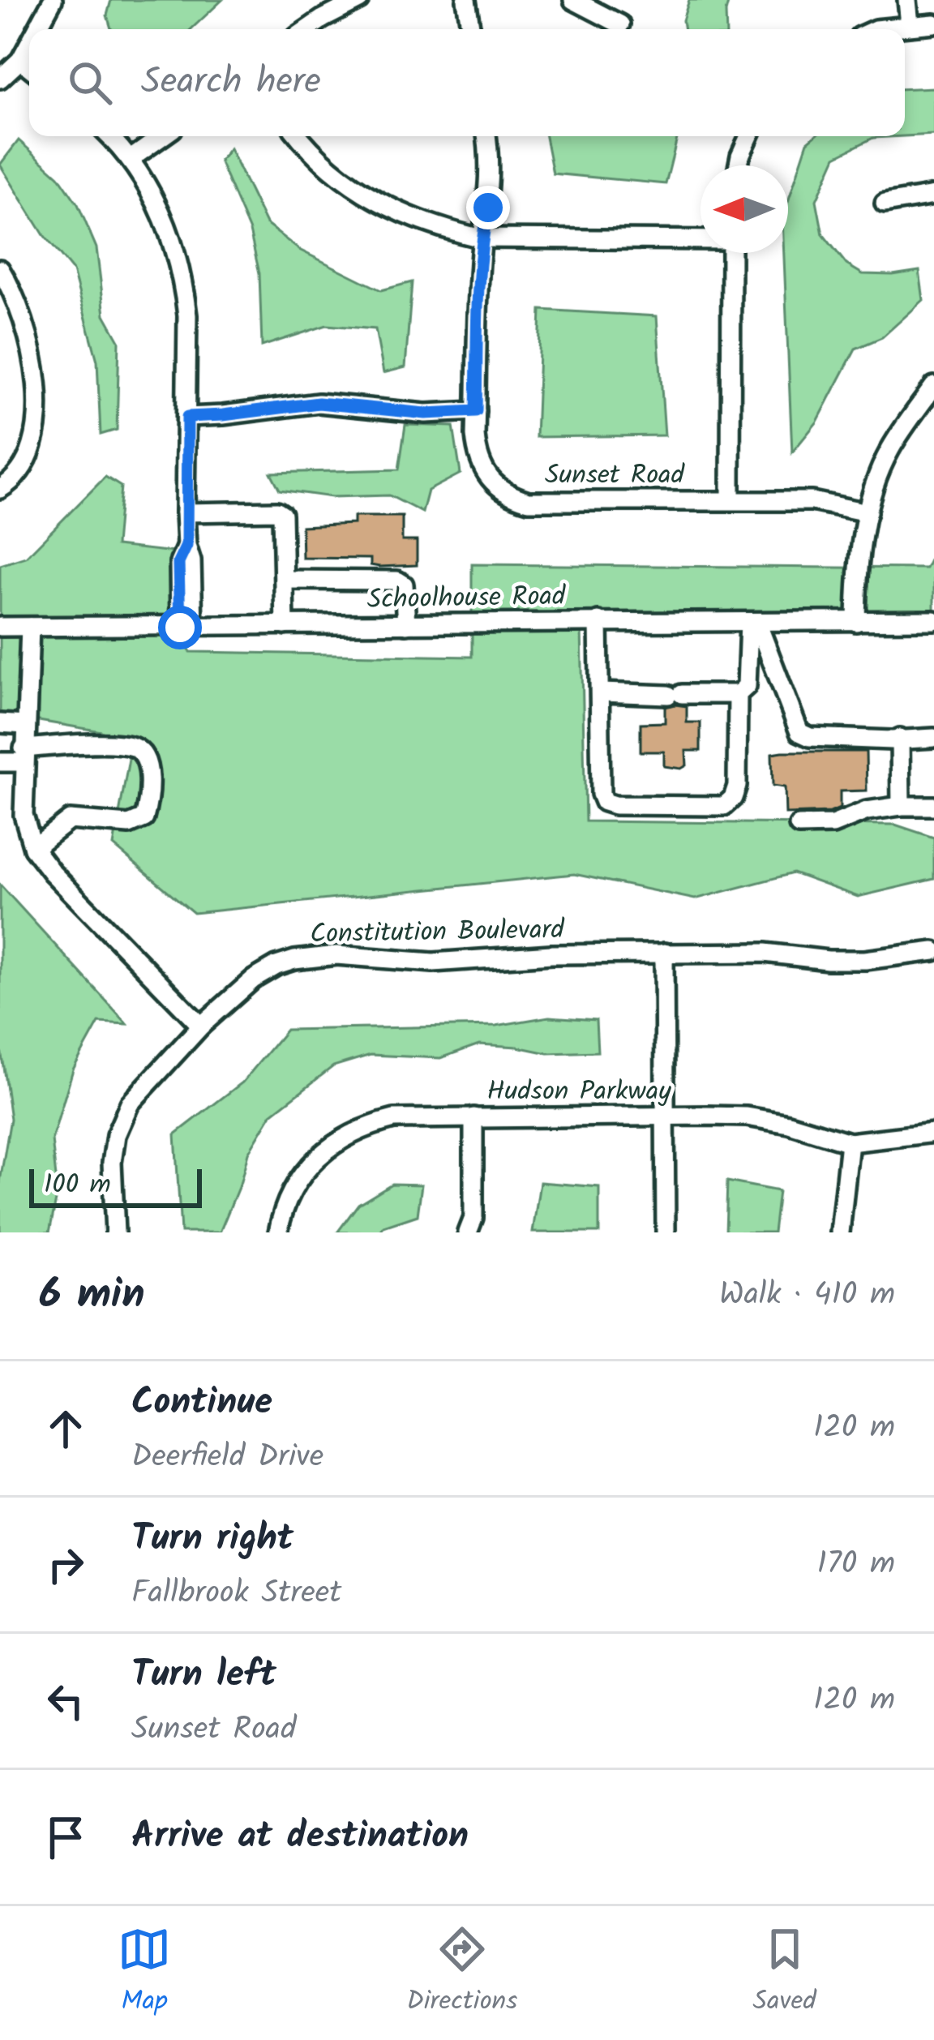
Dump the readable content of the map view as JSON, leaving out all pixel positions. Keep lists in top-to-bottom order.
{
  "streets": {
    "street": [
      "Sunset Road",
      "Schoolhouse Road",
      "Constitution Boulevard",
      "Hudson Parkway"
    ]
  },
  "scale_bar": "100 m",
  "north": "left",
  "page": {
    "search": "Search here",
    "scale": "100 m",
    "heading": ["6 min", "Walk · 410 m"],
    "list": [
      ["Continue", "Deerfield Drive", "120 m"],
      ["Turn right", "Fallbrook Street", "170 m"],
      ["Turn left", "Sunset Road", "120 m"],
      "Arrive at destination"
    ],
    "nav": ["Map", "Directions", "Saved"]
  }
}
